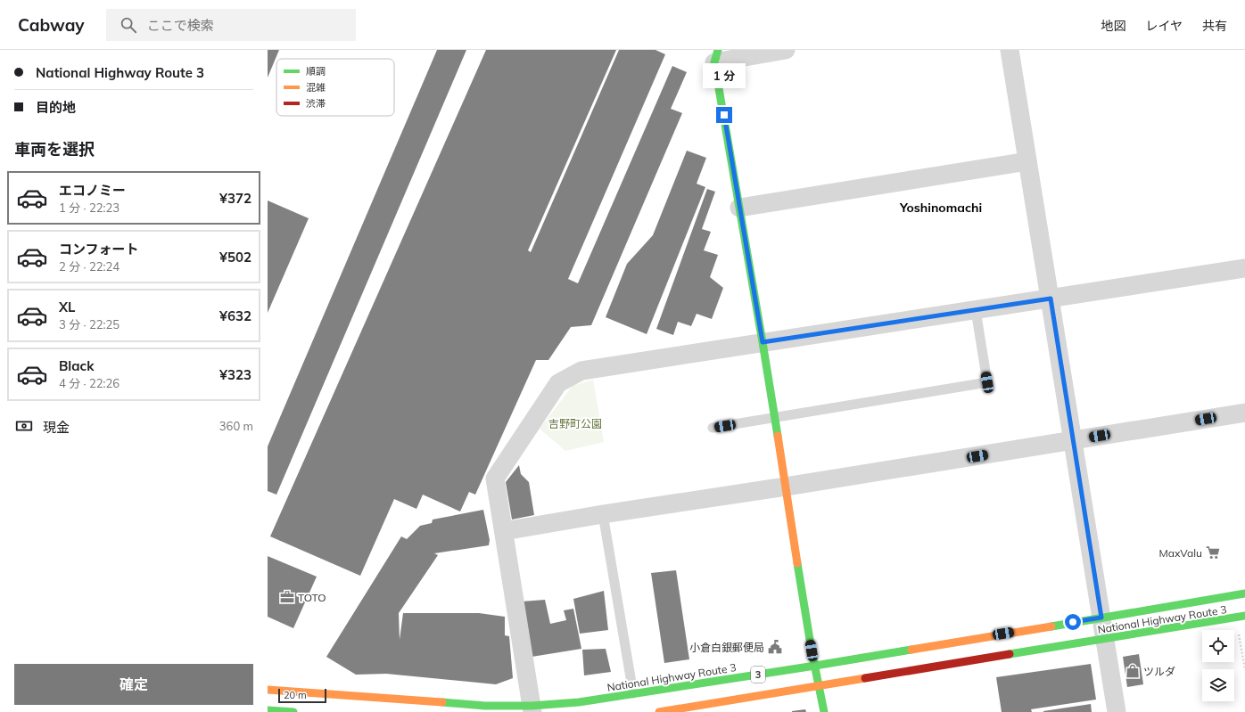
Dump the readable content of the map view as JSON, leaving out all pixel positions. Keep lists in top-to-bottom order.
{
  "streets": {
    "main road": ["National Highway Route 3", "3"]
  },
  "districts": ["Yoshinomachi"],
  "parks": ["吉野町公園"],
  "places": {
    "supermarket": ["MaxValu"],
    "office": ["TOTO"],
    "public building": ["小倉白銀郵便局"],
    "shop": ["ツルダ"]
  },
  "legend": ["順調", "混雑", "渋滞"],
  "scale_bar": "20 m",
  "page": {
    "header": "Cabway",
    "search": "ここで検索",
    "nav": ["地図", "レイヤ", "共有"],
    "banner": ["National Highway Route 3", "目的地"],
    "bubble": "1 分",
    "heading": "車両を選択",
    "list": [
      {
        "name": "エコノミー",
        "note": "1 分 · 22:23",
        "value": "¥372"
      },
      {
        "name": "コンフォート",
        "note": "2 分 · 22:24",
        "value": "¥502"
      },
      {
        "name": "XL",
        "note": "3 分 · 22:25",
        "value": "¥632"
      },
      {
        "name": "Black",
        "note": "4 分 · 22:26",
        "value": "¥323"
      }
    ],
    "pay": ["現金", "360 m"],
    "buttons": "確定",
    "scale": "20 m"
  }
}
